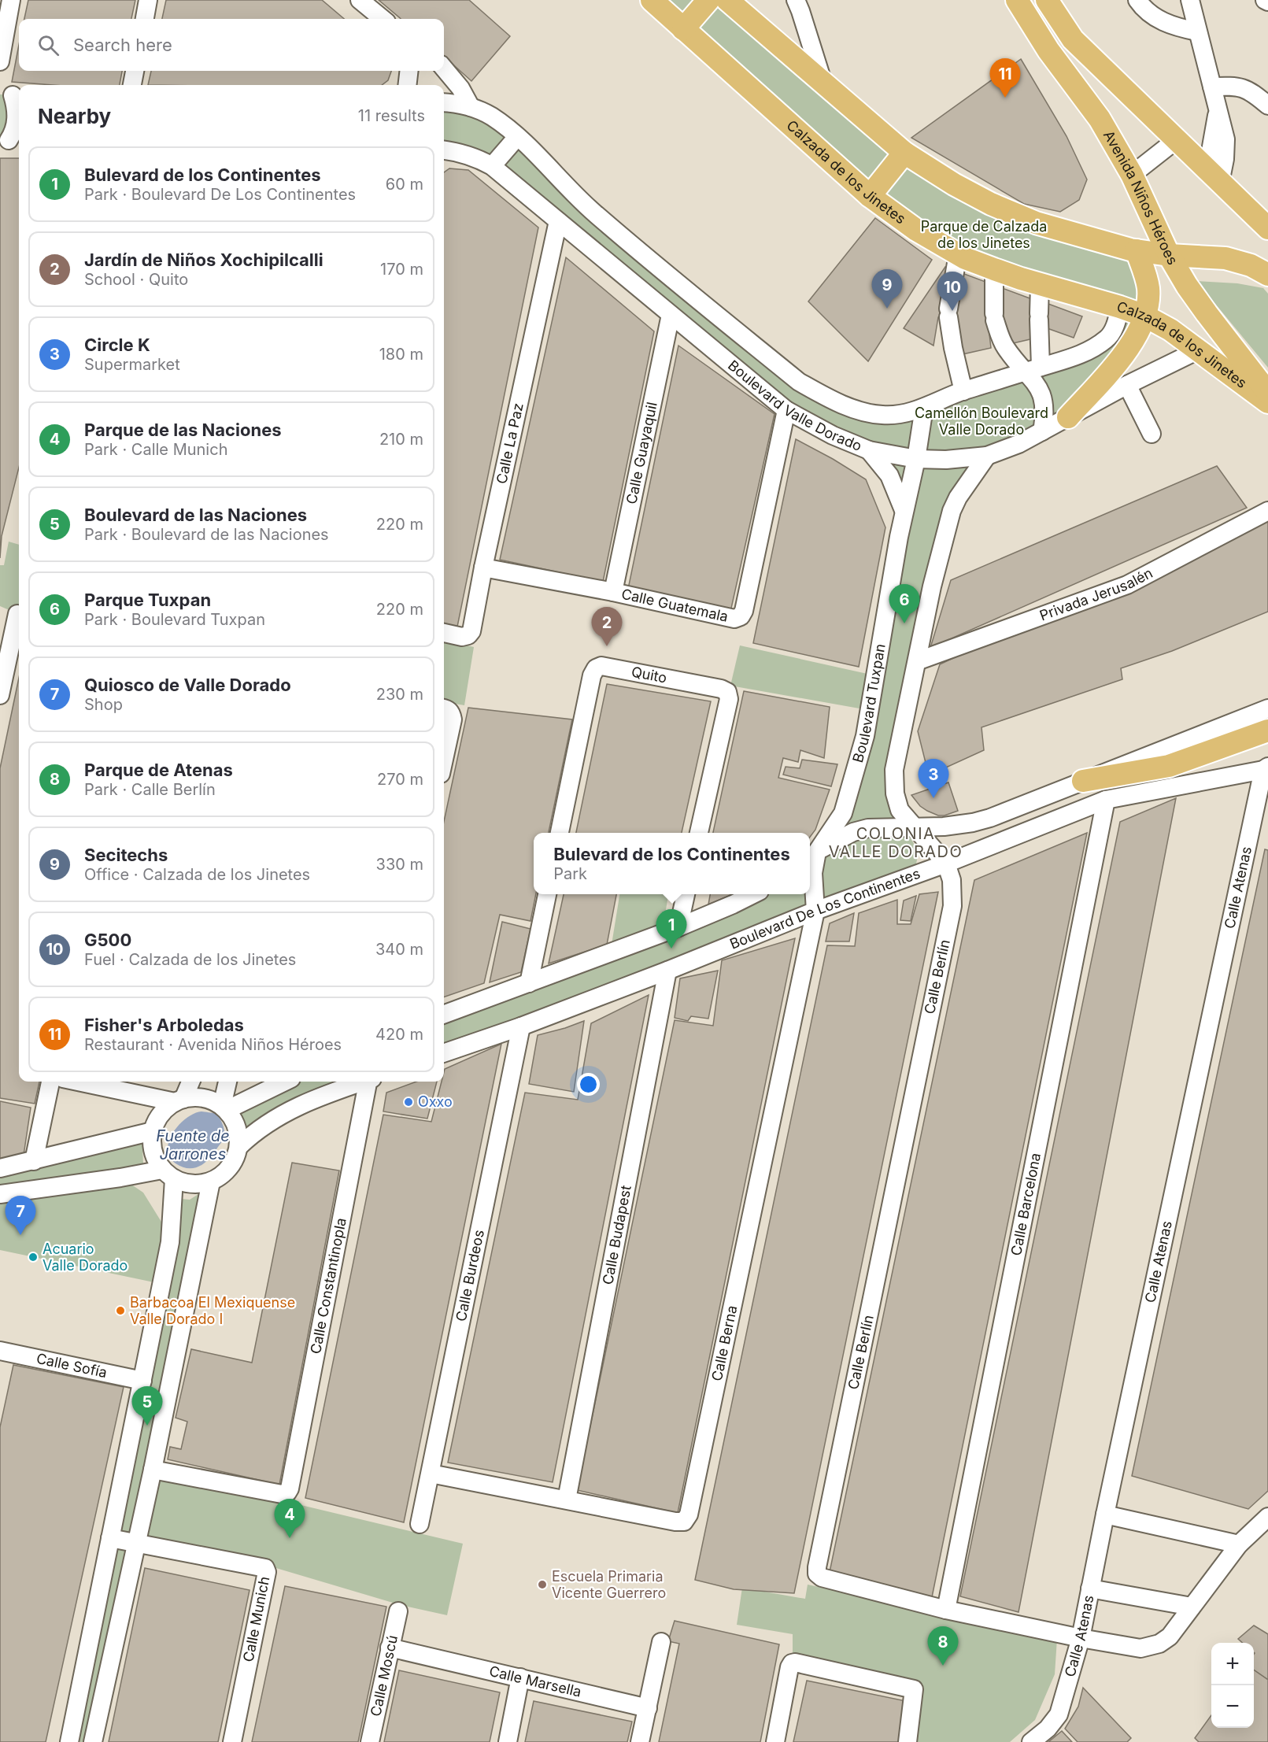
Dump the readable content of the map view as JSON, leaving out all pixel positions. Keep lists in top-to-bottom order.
{
  "streets": {
    "main road": ["Calzada de los Jinetes", "Avenida Niños Héroes"],
    "street": [
      "Boulevard Valle Dorado",
      "Calle La Paz",
      "Calle Guayaquil",
      "Privada Jerusalén",
      "Calle Guatemala",
      "Quito",
      "Boulevard Tuxpan",
      "Calle Atenas",
      "Boulevard De Los Continentes",
      "Calle Berlín",
      "Calle Barcelona",
      "Calle Budapest",
      "Calle Burdeos",
      "Calle Constantinopla",
      "Calle Berna",
      "Calle Sofía",
      "Calle Munich",
      "Calle Moscú",
      "Calle Marsella"
    ]
  },
  "crossings": [
    ["Calzada de los Jinetes", "Boulevard Valle Dorado"],
    ["Boulevard Valle Dorado", "Calle La Paz"],
    ["Boulevard Valle Dorado", "Calle Guayaquil"],
    ["Boulevard Valle Dorado", "Calle Guatemala"],
    ["Boulevard Valle Dorado", "Boulevard Tuxpan"],
    ["Calle La Paz", "Calle Guatemala"],
    ["Calle Guayaquil", "Calle Guatemala"],
    ["Boulevard Tuxpan", "Boulevard De Los Continentes"],
    ["Boulevard Tuxpan", "Calle Berna"],
    ["Calle Atenas", "Boulevard De Los Continentes"],
    ["Calle Atenas", "Calle Berlín"],
    ["Boulevard De Los Continentes", "Calle Berlín"],
    ["Boulevard De Los Continentes", "Calle Barcelona"],
    ["Boulevard De Los Continentes", "Calle Budapest"],
    ["Boulevard De Los Continentes", "Calle Burdeos"],
    ["Boulevard De Los Continentes", "Calle Berna"],
    ["Calle Berlín", "Calle Barcelona"],
    ["Calle Budapest", "Calle Berna"],
    ["Calle Burdeos", "Calle Berna"],
    ["Calle Moscú", "Calle Marsella"]
  ],
  "districts": ["COLONIA VALLE DORADO"],
  "water": ["Fuente de Jarrones"],
  "parks": ["Parque de Calzada de los Jinetes", "Camellón Boulevard Valle Dorado"],
  "places": [
    "Oxxo",
    "Acuario Valle Dorado",
    "Barbacoa El Mexiquense Valle Dorado I",
    "Escuela Primaria Vicente Guerrero"
  ],
  "page": {
    "search": "Search here",
    "pins": [
      "11",
      "9",
      "10",
      "6",
      "2",
      "3",
      "1",
      "7",
      "5",
      "4",
      "8"
    ],
    "heading": ["Nearby", "11 results"],
    "list": [
      {
        "mark": "1",
        "name": "Bulevard de los Continentes",
        "note": "Park · Boulevard De Los Continentes",
        "value": "60 m"
      },
      {
        "mark": "2",
        "name": "Jardín de Niños Xochipilcalli",
        "note": "School · Quito",
        "value": "170 m"
      },
      {
        "mark": "3",
        "name": "Circle K",
        "note": "Supermarket",
        "value": "180 m"
      },
      {
        "mark": "4",
        "name": "Parque de las Naciones",
        "note": "Park · Calle Munich",
        "value": "210 m"
      },
      {
        "mark": "5",
        "name": "Boulevard de las Naciones",
        "note": "Park · Boulevard de las Naciones",
        "value": "220 m"
      },
      {
        "mark": "6",
        "name": "Parque Tuxpan",
        "note": "Park · Boulevard Tuxpan",
        "value": "220 m"
      },
      {
        "mark": "7",
        "name": "Quiosco de Valle Dorado",
        "note": "Shop",
        "value": "230 m"
      },
      {
        "mark": "8",
        "name": "Parque de Atenas",
        "note": "Park · Calle Berlín",
        "value": "270 m"
      },
      {
        "mark": "9",
        "name": "Secitechs",
        "note": "Office · Calzada de los Jinetes",
        "value": "330 m"
      },
      {
        "mark": "10",
        "name": "G500",
        "note": "Fuel · Calzada de los Jinetes",
        "value": "340 m"
      },
      {
        "mark": "11",
        "name": "Fisher's Arboledas",
        "note": "Restaurant · Avenida Niños Héroes",
        "value": "420 m"
      }
    ],
    "popup": ["Bulevard de los Continentes", "Park"],
    "map_buttons": ["+", "−"]
  }
}
